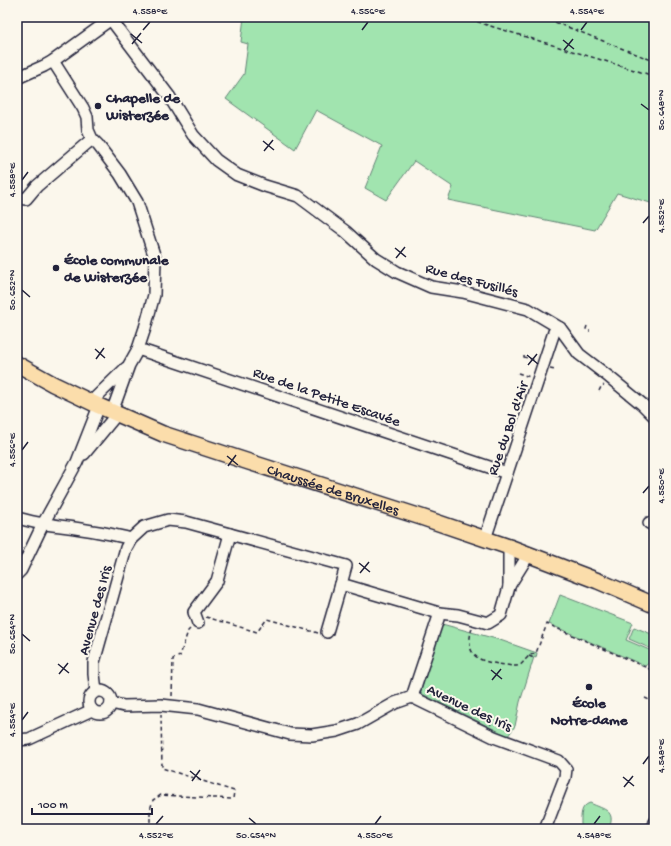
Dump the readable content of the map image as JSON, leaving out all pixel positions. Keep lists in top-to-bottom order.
{
  "streets": {
    "main road": ["Chaussée de Bruxelles"],
    "street": [
      "Rue des Fusillés",
      "Rue de la Petite Escavée",
      "Rue du Bol d'Air",
      "Avenue des Iris"
    ]
  },
  "crossings": [
    ["Rue des Fusillés", "Rue du Bol d'Air"],
    ["Rue de la Petite Escavée", "Rue du Bol d'Air"],
    ["Rue du Bol d'Air", "Chaussée de Bruxelles"]
  ],
  "places": ["Chapelle de Wisterzée", "École communale de Wisterzée", "École Notre-dame"],
  "scale_bar": "100 m",
  "coordinates": [
    "4.558°E",
    "4.556°E",
    "4.554°E",
    "50.648°N",
    "4.552°E",
    "50.652°N",
    "4.550°E",
    "50.654°N",
    "4.548°E"
  ]
}
